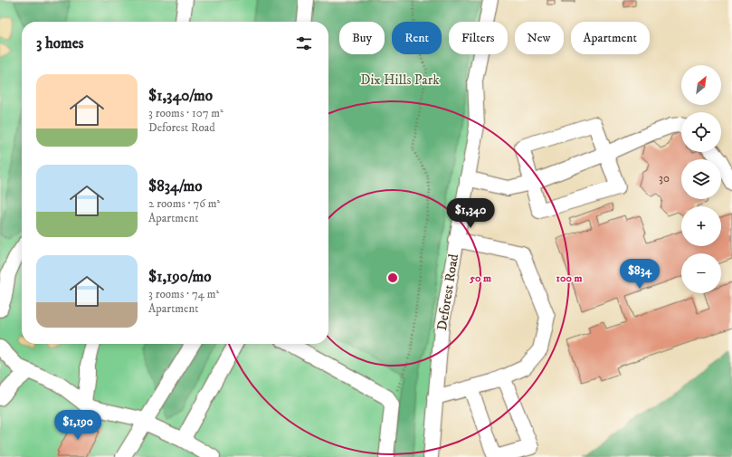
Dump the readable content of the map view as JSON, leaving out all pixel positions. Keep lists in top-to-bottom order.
{
  "streets": {
    "street": ["Deforest Road"]
  },
  "parks": ["Dix Hills Park"],
  "house_numbers": ["30"],
  "north": "top right",
  "page": {
    "chip": [
      "Buy",
      "Rent",
      "Filters",
      "New",
      "Apartment"
    ],
    "heading": "3 homes",
    "map_buttons": ["+", "−"],
    "list": [
      {
        "name": "$1,340/mo",
        "note": "3 rooms · 107 m² · Deforest Road"
      },
      {
        "name": "$834/mo",
        "note": "2 rooms · 76 m² · Apartment"
      },
      {
        "name": "$1,190/mo",
        "note": "3 rooms · 74 m² · Apartment"
      }
    ],
    "price": ["$1,340", "$834", "$1,190"]
  },
  "rings": ["50 m", "100 m"]
}
